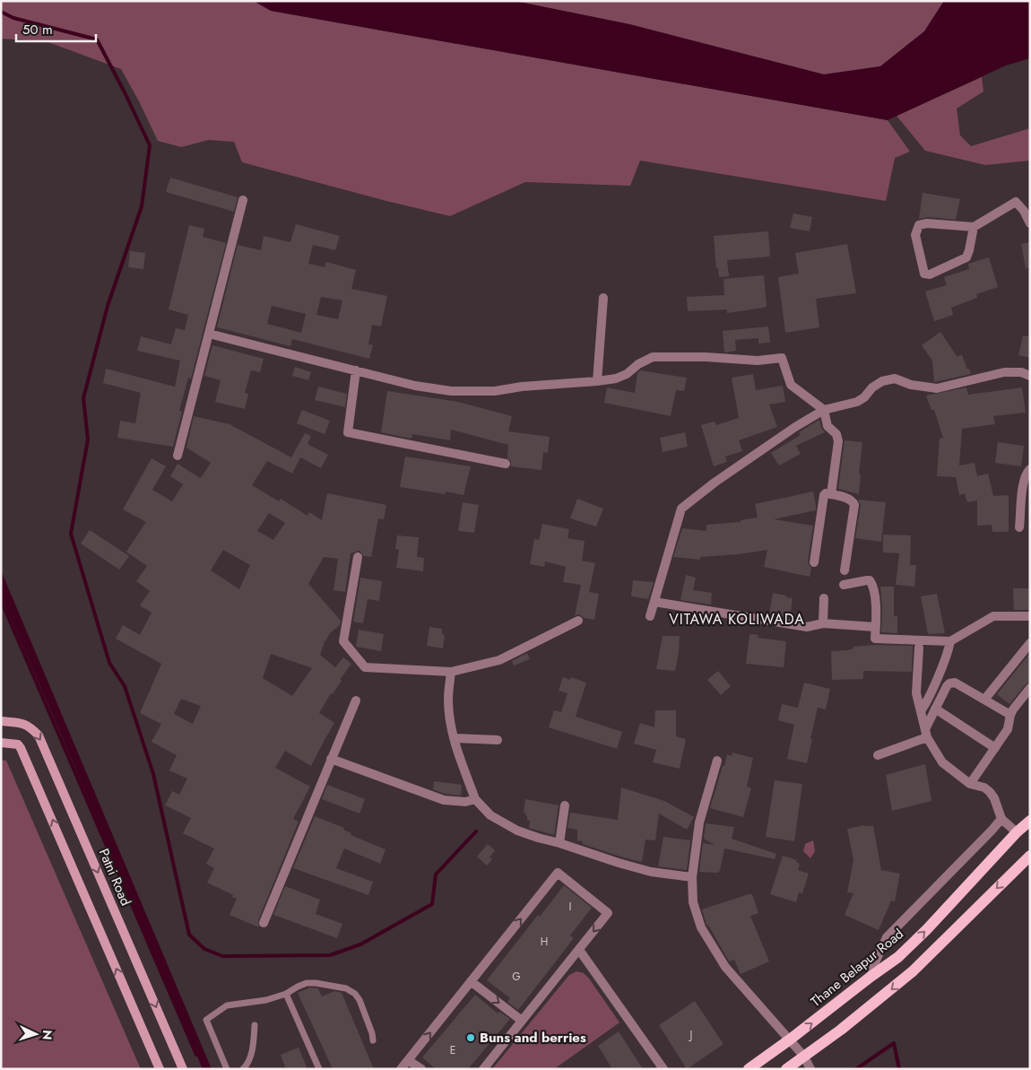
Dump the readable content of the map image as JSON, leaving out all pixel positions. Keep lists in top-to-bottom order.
{
  "streets": {
    "main road": ["Patni Road", "Thane Belapur Road"]
  },
  "districts": ["VITAWA KOLIWADA"],
  "places": ["Buns and berries"],
  "house_numbers": [
    "I",
    "H",
    "G",
    "J",
    "E"
  ],
  "scale_bar": "50 m",
  "north": "right"
}
